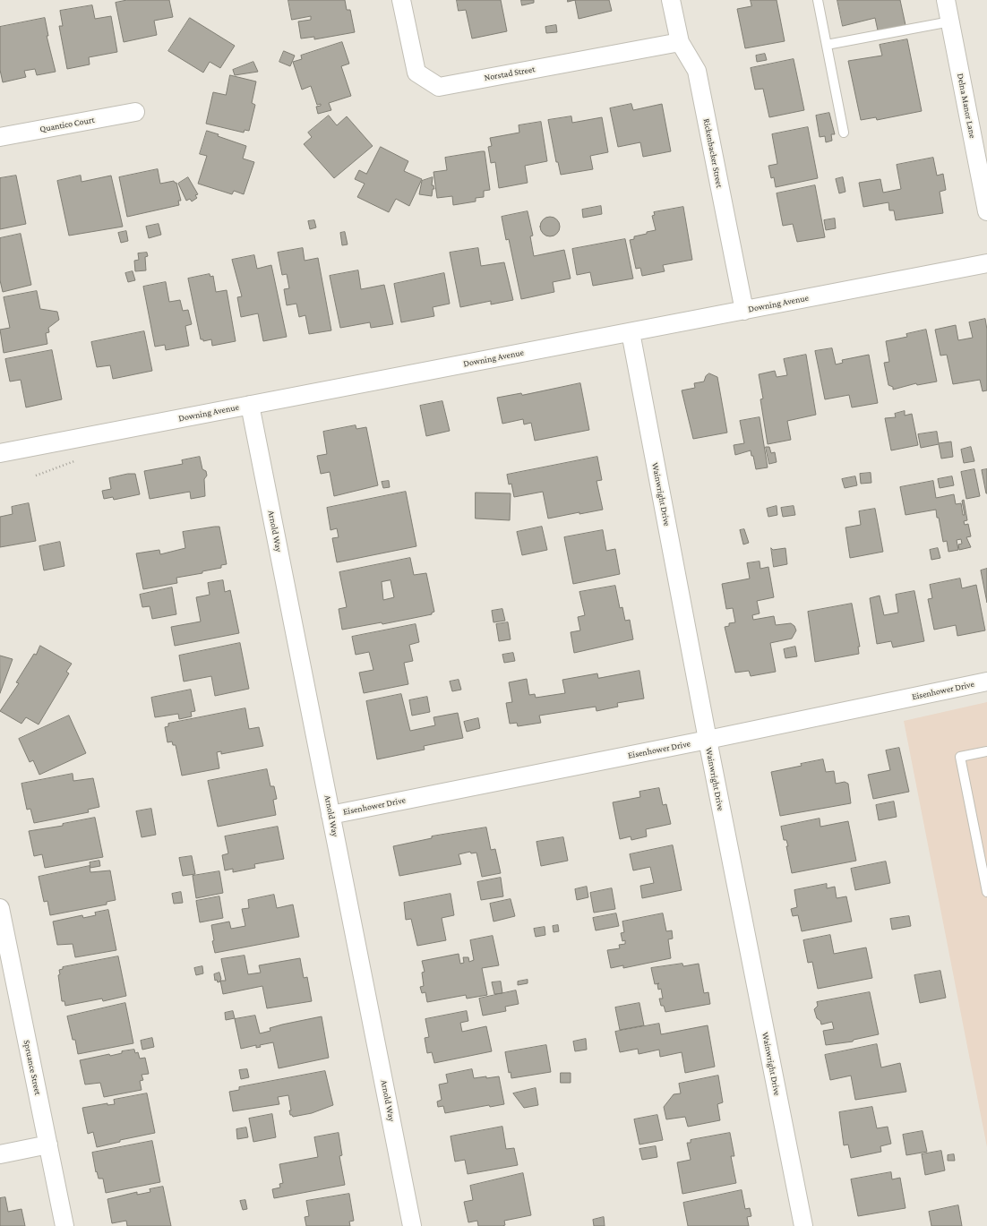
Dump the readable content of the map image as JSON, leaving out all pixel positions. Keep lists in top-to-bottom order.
{
  "streets": {
    "street": [
      "Norstad Street",
      "Delna Manor Lane",
      "Quantico Court",
      "Rickenbacker Street",
      "Downing Avenue",
      "Wainwright Drive",
      "Arnold Way",
      "Eisenhower Drive",
      "Spruance Street"
    ]
  },
  "crossings": [
    ["Norstad Street", "Rickenbacker Street"],
    ["Rickenbacker Street", "Downing Avenue"],
    ["Downing Avenue", "Wainwright Drive"],
    ["Downing Avenue", "Arnold Way"],
    ["Wainwright Drive", "Eisenhower Drive"],
    ["Arnold Way", "Eisenhower Drive"]
  ]
}
